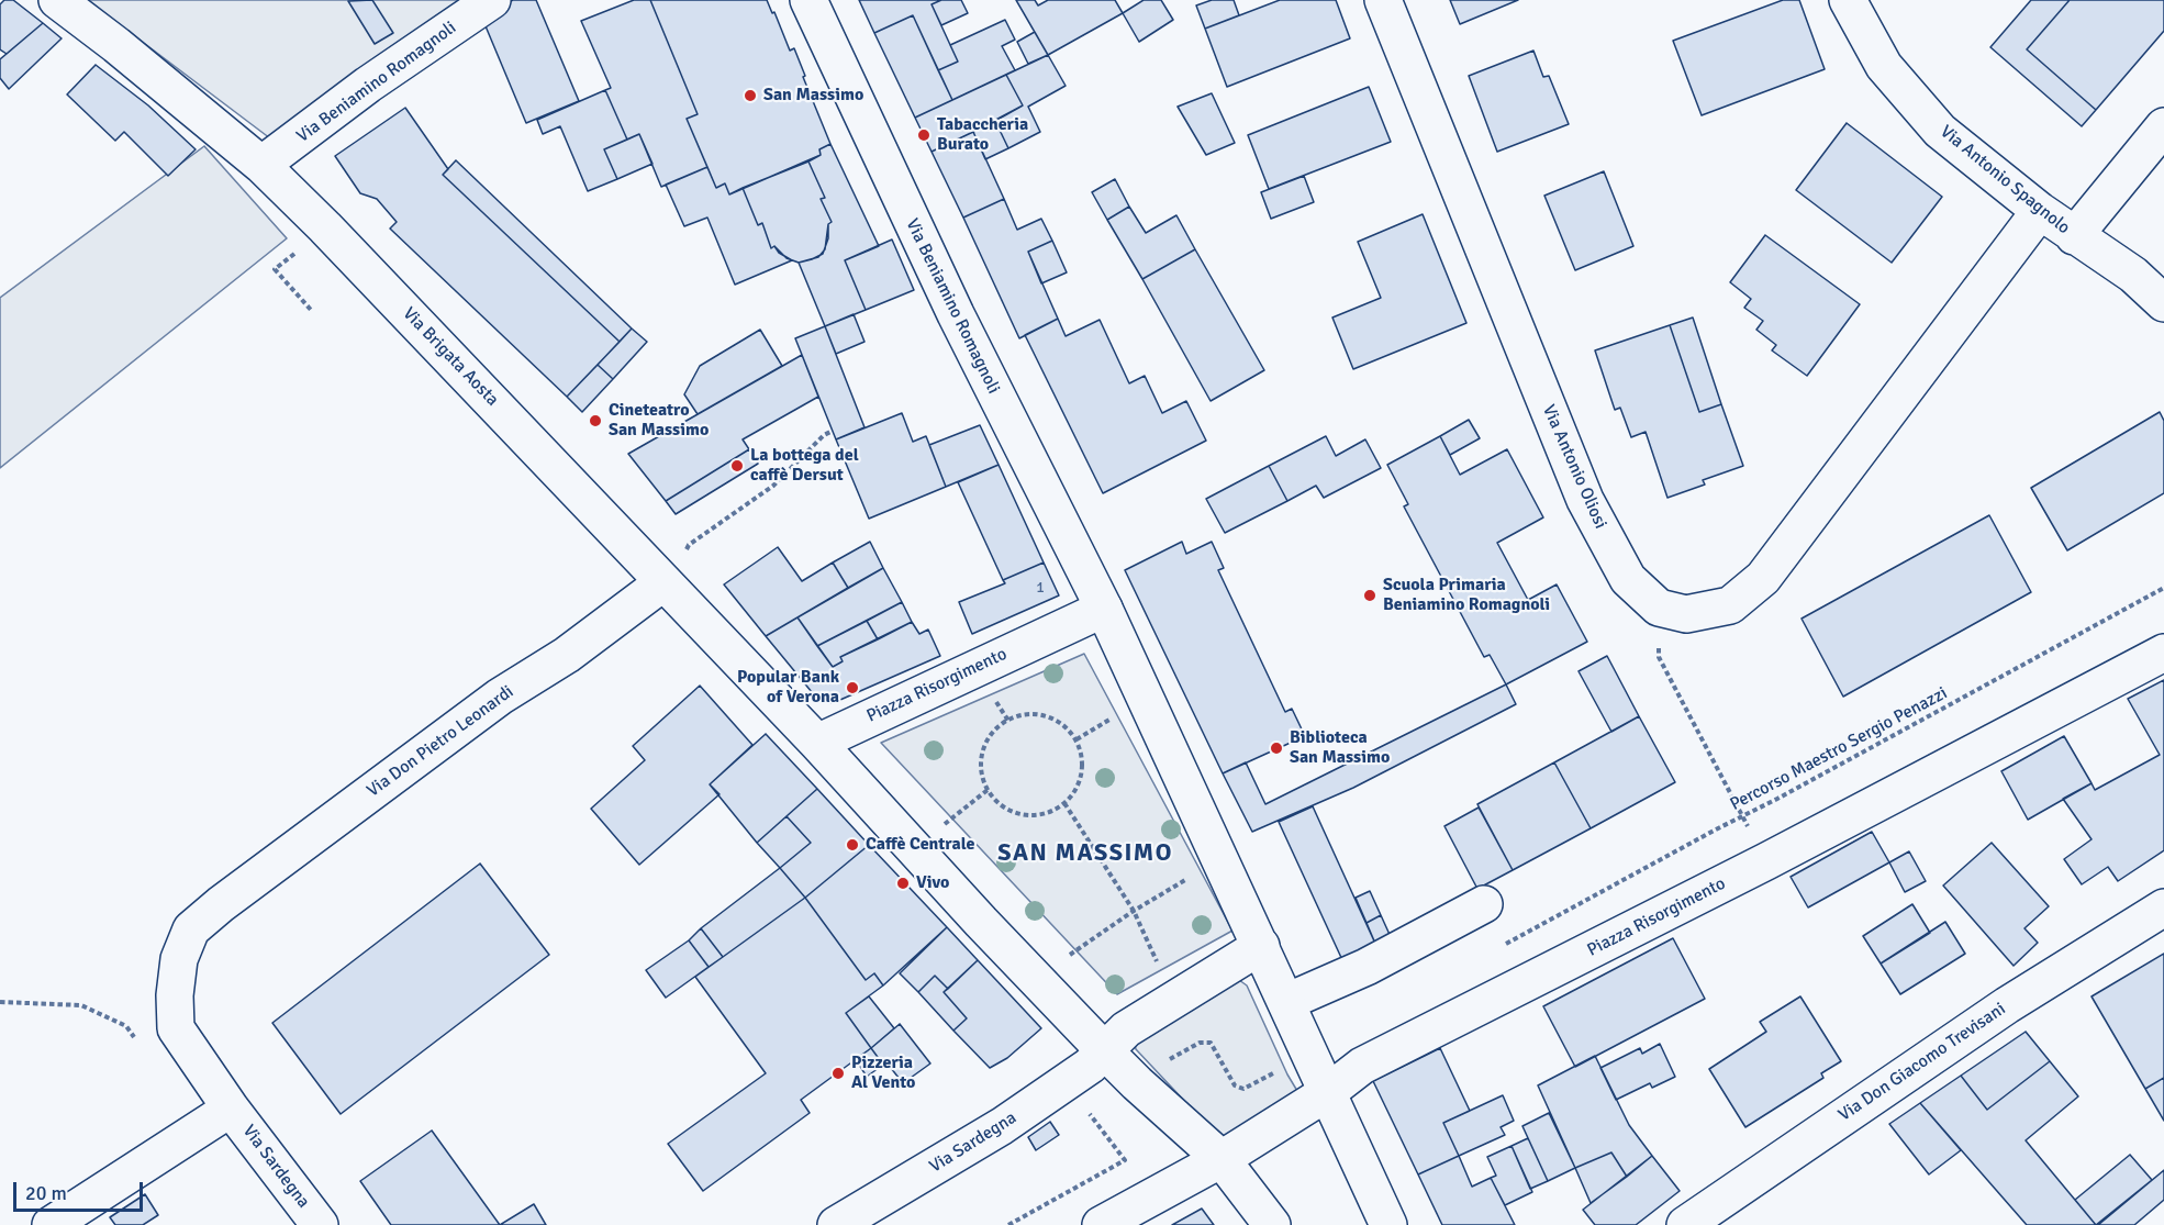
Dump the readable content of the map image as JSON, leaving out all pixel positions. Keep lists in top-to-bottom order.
{
  "streets": {
    "street": [
      "Via Beniamino Romagnoli",
      "Via Antonio Spagnolo",
      "Via Brigata Aosta",
      "Via Antonio Oliosi",
      "Piazza Risorgimento",
      "Via Don Pietro Leonardi",
      "Via Don Giacomo Trevisani",
      "Via Sardegna"
    ],
    "path": ["Percorso Maestro Sergio Penazzi"]
  },
  "crossings": [
    ["Via Beniamino Romagnoli", "Via Brigata Aosta"],
    ["Via Beniamino Romagnoli", "Piazza Risorgimento"],
    ["Via Antonio Spagnolo", "Via Antonio Oliosi"],
    ["Via Brigata Aosta", "Piazza Risorgimento"],
    ["Via Brigata Aosta", "Via Don Pietro Leonardi"],
    ["Via Don Pietro Leonardi", "Via Sardegna"]
  ],
  "districts": ["SAN MASSIMO"],
  "places": [
    "San Massimo",
    "Tabaccheria Burato",
    "Cineteatro San Massimo",
    "La bottega del caffè Dersut",
    "Scuola Primaria Beniamino Romagnoli",
    "Popular Bank of Verona",
    "Biblioteca San Massimo",
    "Caffè Centrale",
    "Vivo",
    "Pizzeria Al Vento"
  ],
  "house_numbers": ["1"],
  "scale_bar": "20 m"
}
